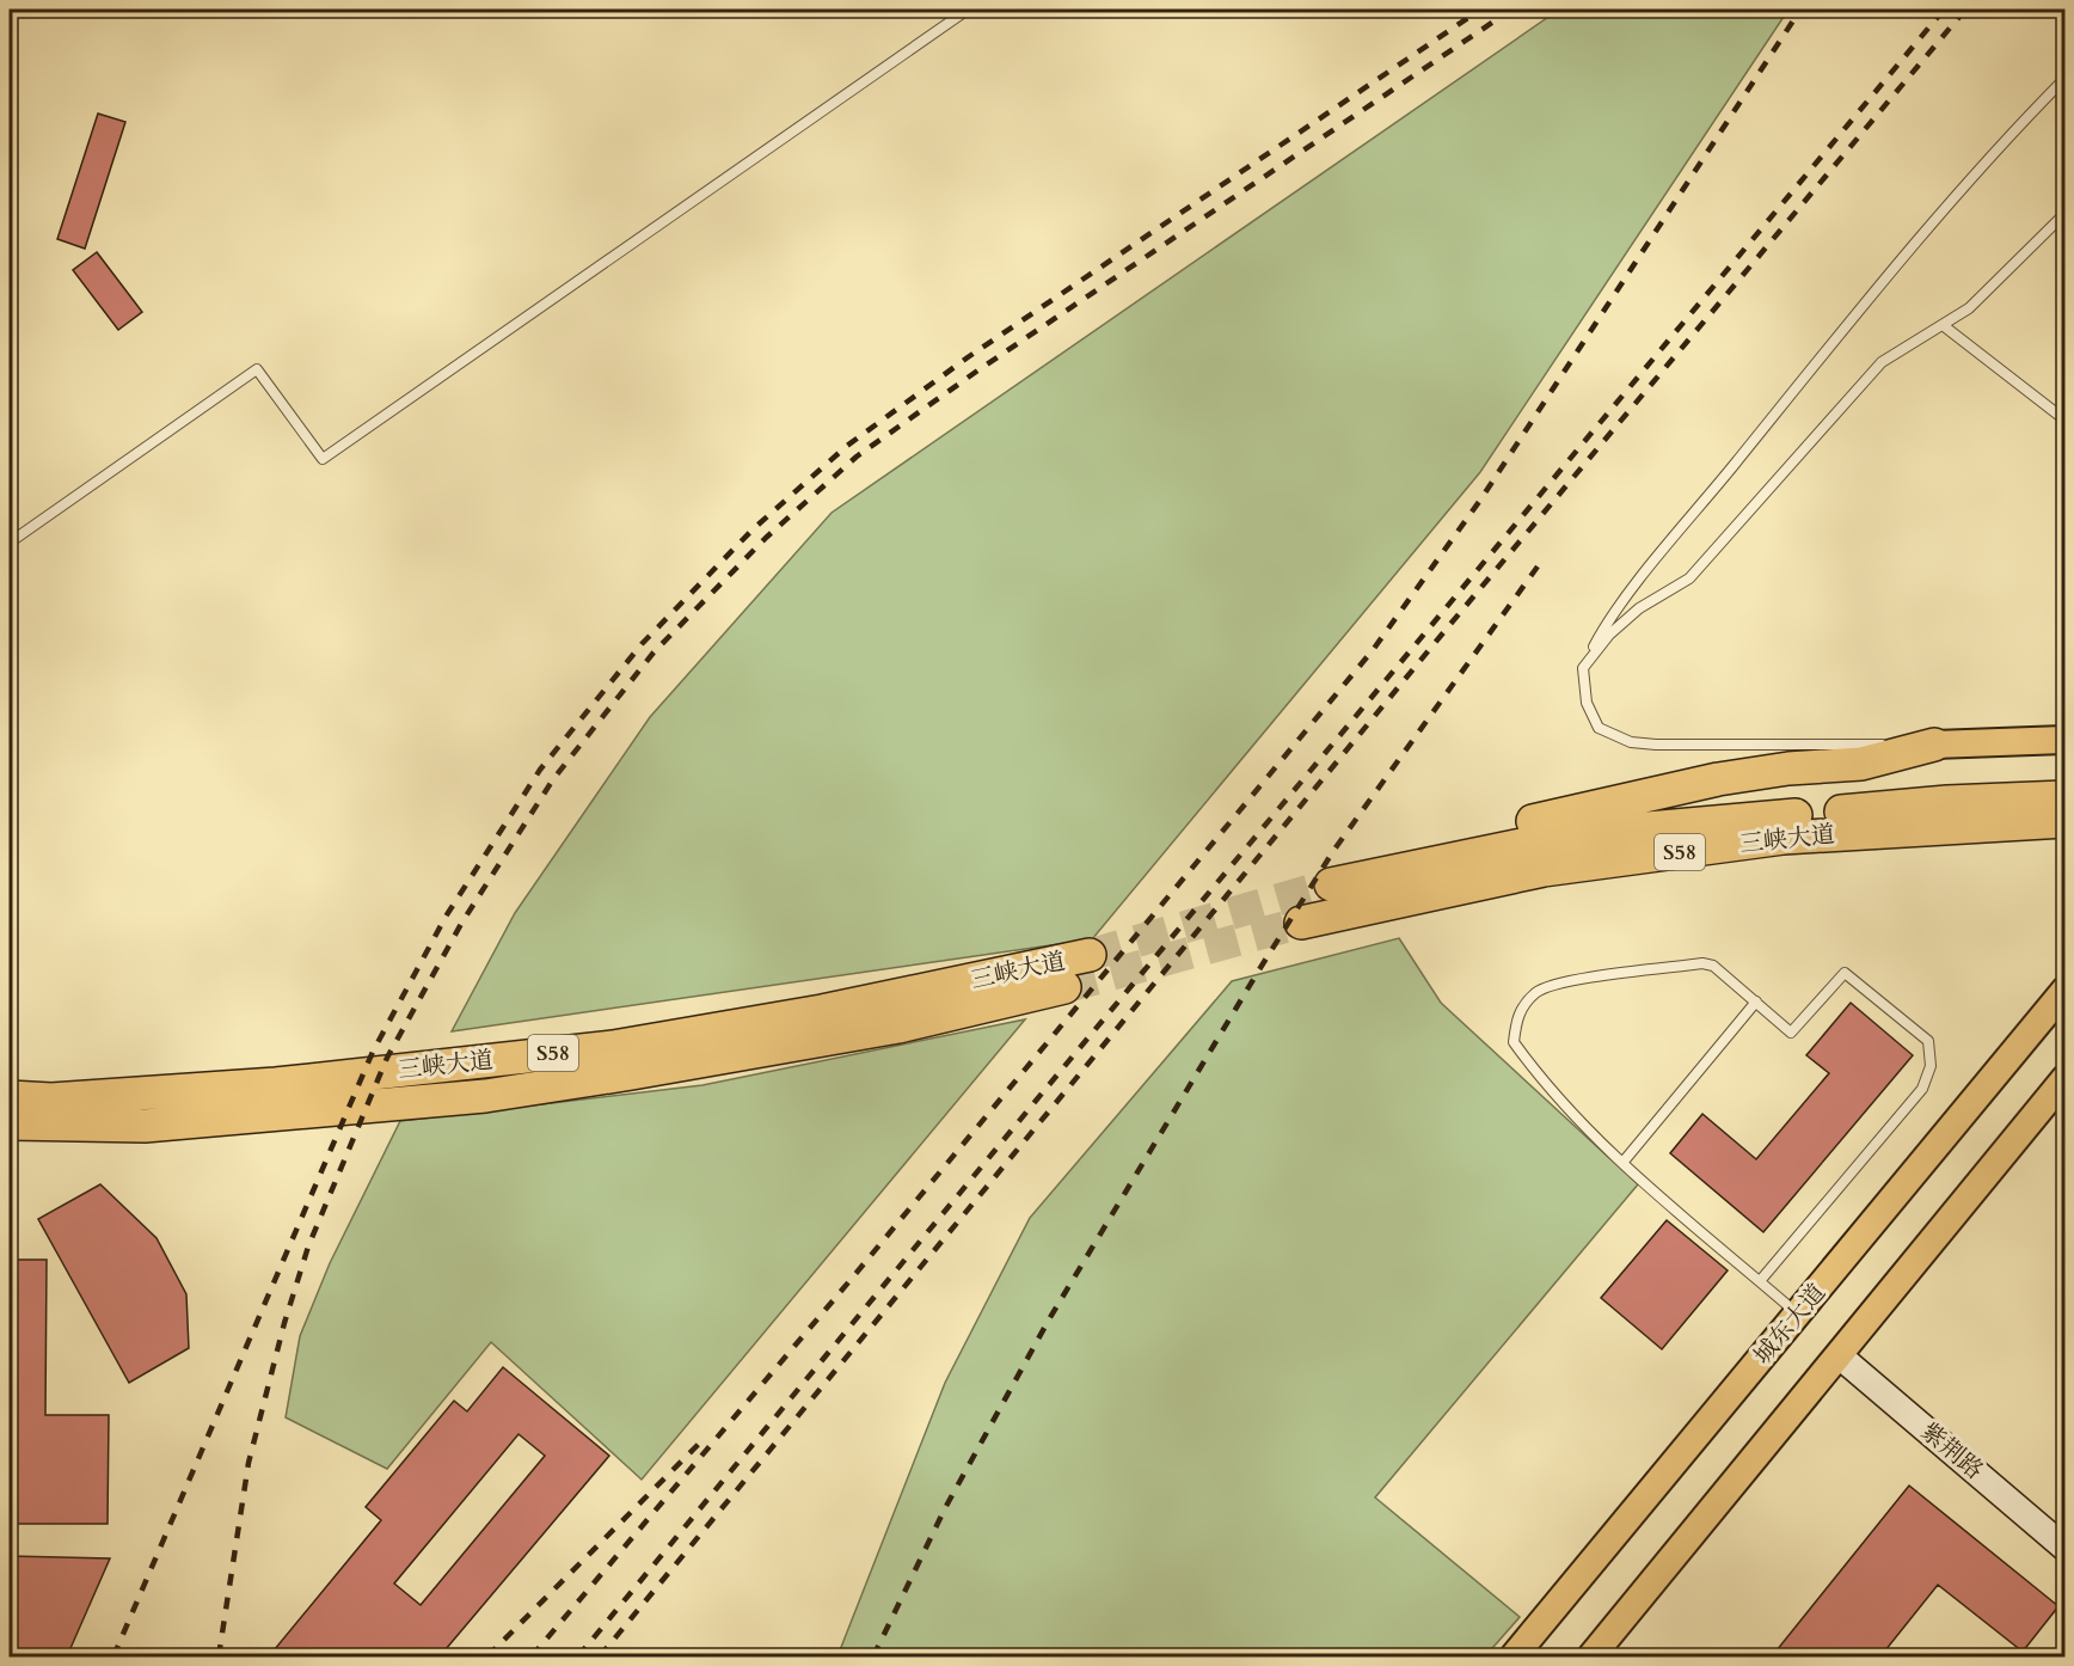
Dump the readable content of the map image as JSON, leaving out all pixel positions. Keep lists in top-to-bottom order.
{
  "streets": {
    "highway": ["三峡大道", "S58"],
    "main road": ["城东大道"],
    "street": ["紫荆路"]
  }
}
